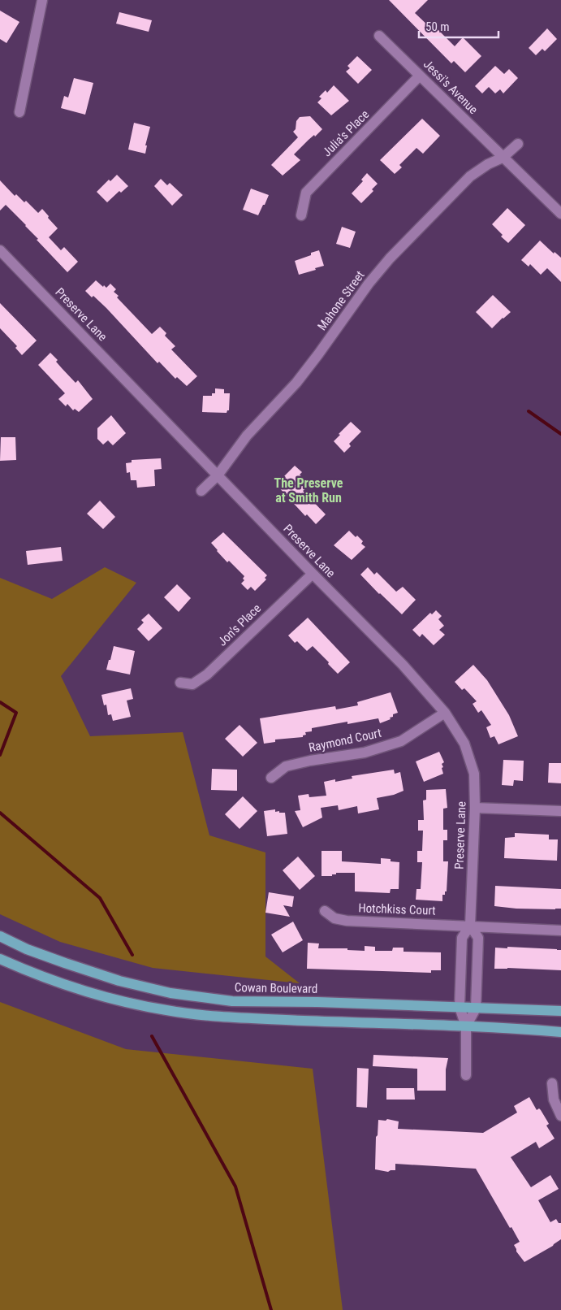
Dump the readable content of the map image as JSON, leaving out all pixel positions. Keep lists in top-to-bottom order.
{
  "streets": {
    "main road": ["Cowan Boulevard"],
    "street": [
      "Jessi's Avenue",
      "Julia's Place",
      "Mahone Street",
      "Preserve Lane",
      "Jon's Place",
      "Raymond Court",
      "Hotchkiss Court"
    ]
  },
  "crossings": [
    ["Jessi's Avenue", "Julia's Place"],
    ["Jessi's Avenue", "Mahone Street"],
    ["Mahone Street", "Preserve Lane"],
    ["Preserve Lane", "Jon's Place"],
    ["Preserve Lane", "Raymond Court"],
    ["Preserve Lane", "Hotchkiss Court"],
    ["Preserve Lane", "Cowan Boulevard"]
  ],
  "districts": ["The Preserve at Smith Run"],
  "scale_bar": "50 m"
}
